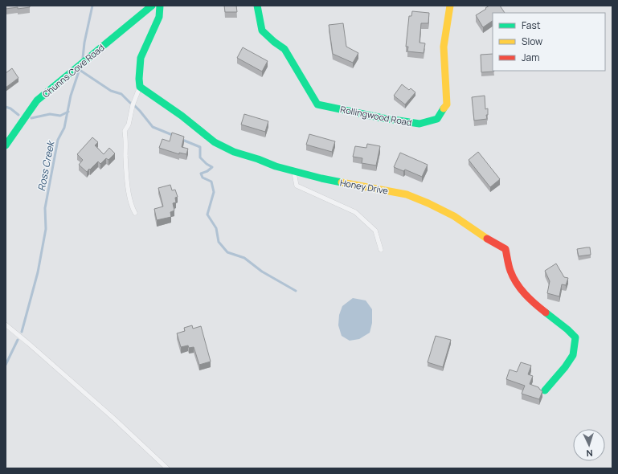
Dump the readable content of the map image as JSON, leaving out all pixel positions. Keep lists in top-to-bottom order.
{
  "streets": {
    "street": ["Chunns Cove Road", "Rollingwood Road", "Honey Drive"]
  },
  "water": ["Ross Creek"],
  "legend": ["Fast", "Slow", "Jam"],
  "north": "bottom"
}
